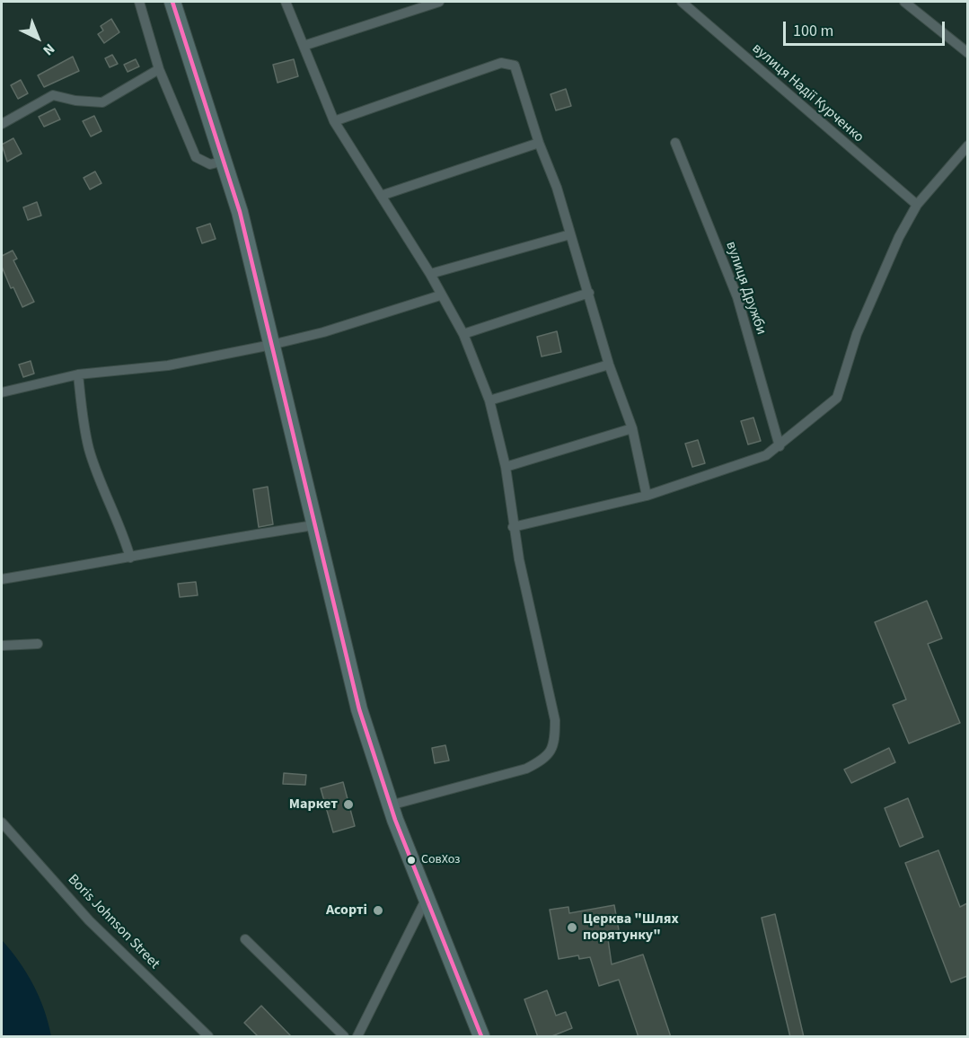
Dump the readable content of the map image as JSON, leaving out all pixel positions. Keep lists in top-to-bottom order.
{
  "streets": {
    "street": ["вулиця Надії Курченко", "вулиця Дружби", "Boris Johnson Street"]
  },
  "places": [
    "Маркет",
    "СовХоз",
    "Асорті",
    "Церква \"Шлях порятунку\""
  ],
  "scale_bar": "100 m",
  "north": "bottom right"
}
